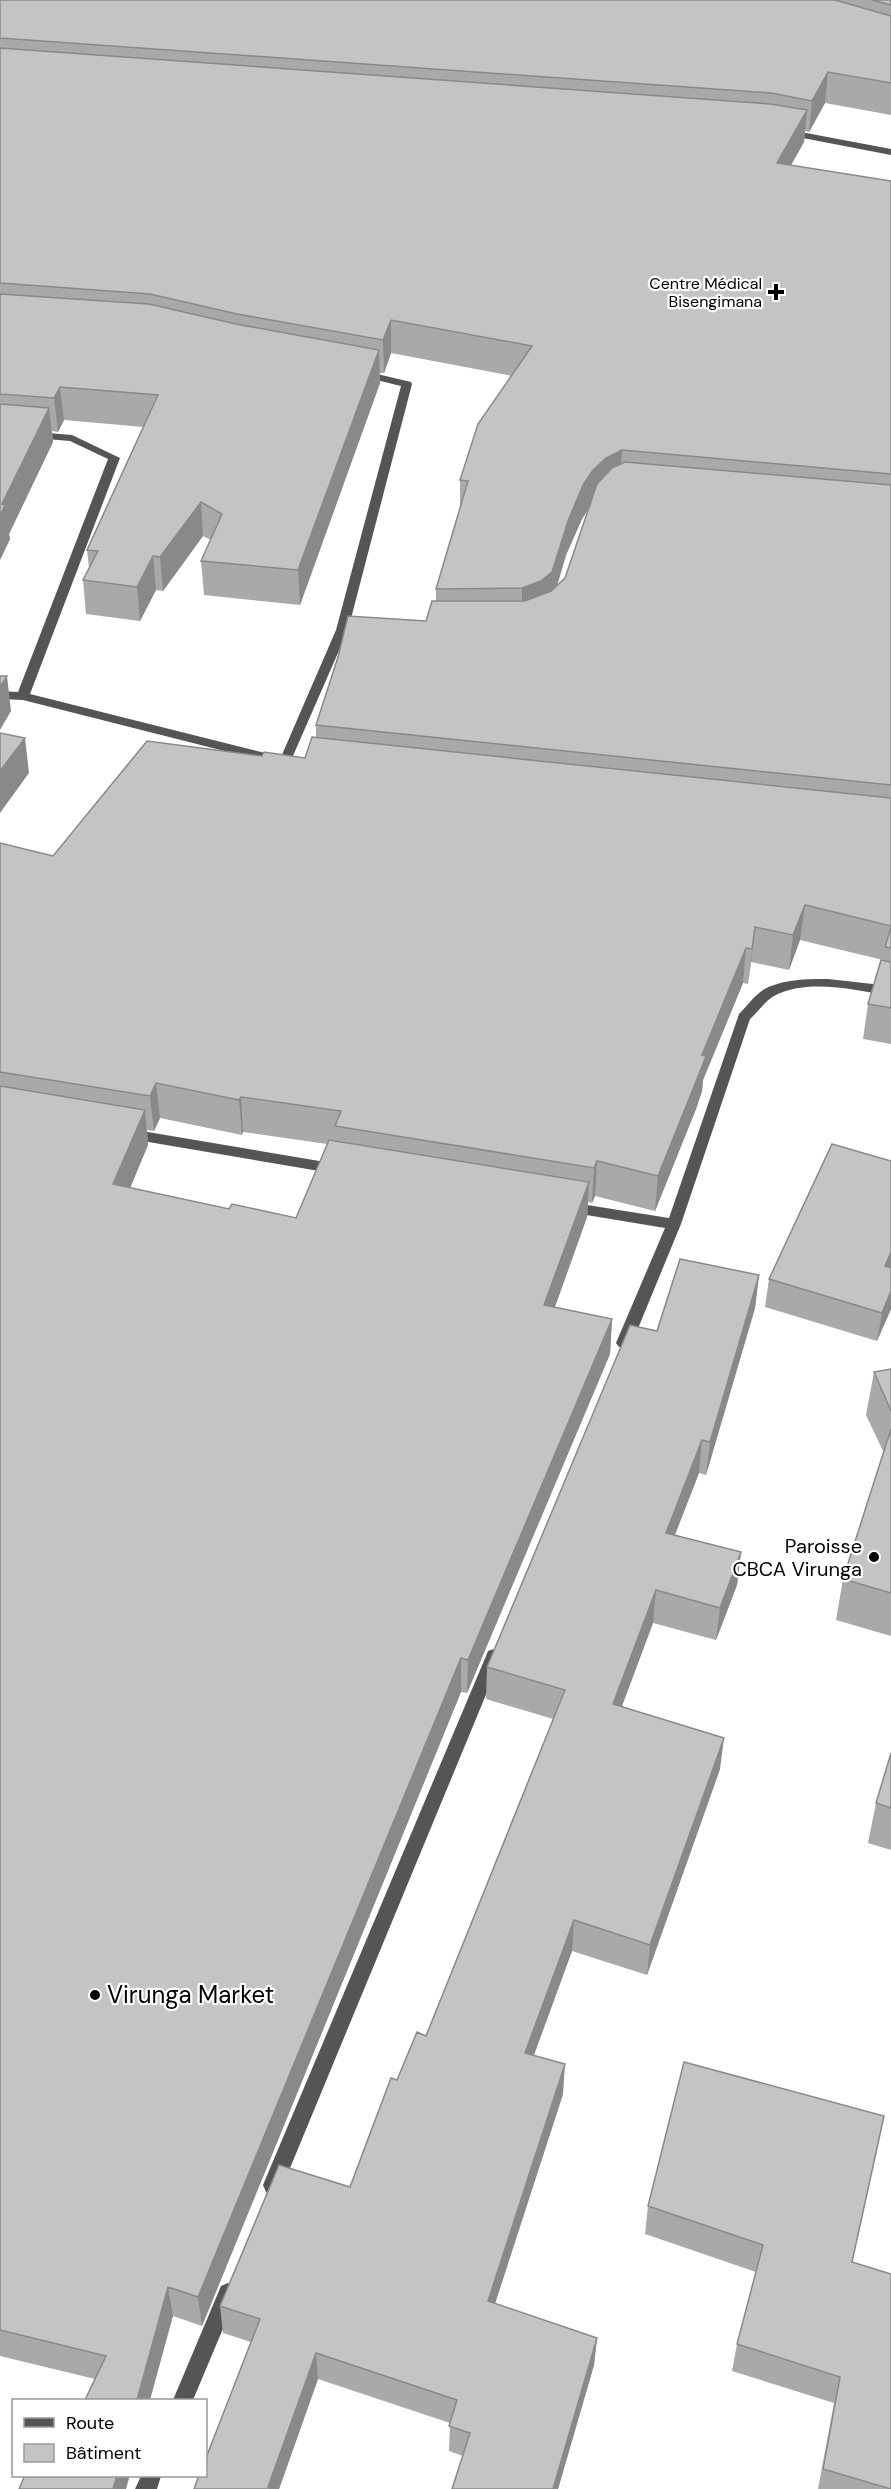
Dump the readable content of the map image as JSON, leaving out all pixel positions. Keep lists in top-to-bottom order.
{
  "places": {
    "health": ["Centre Médical Bisengimana"],
    "other": ["Paroisse CBCA Virunga", "Virunga Market"]
  },
  "legend": ["Route", "Bâtiment"]
}
